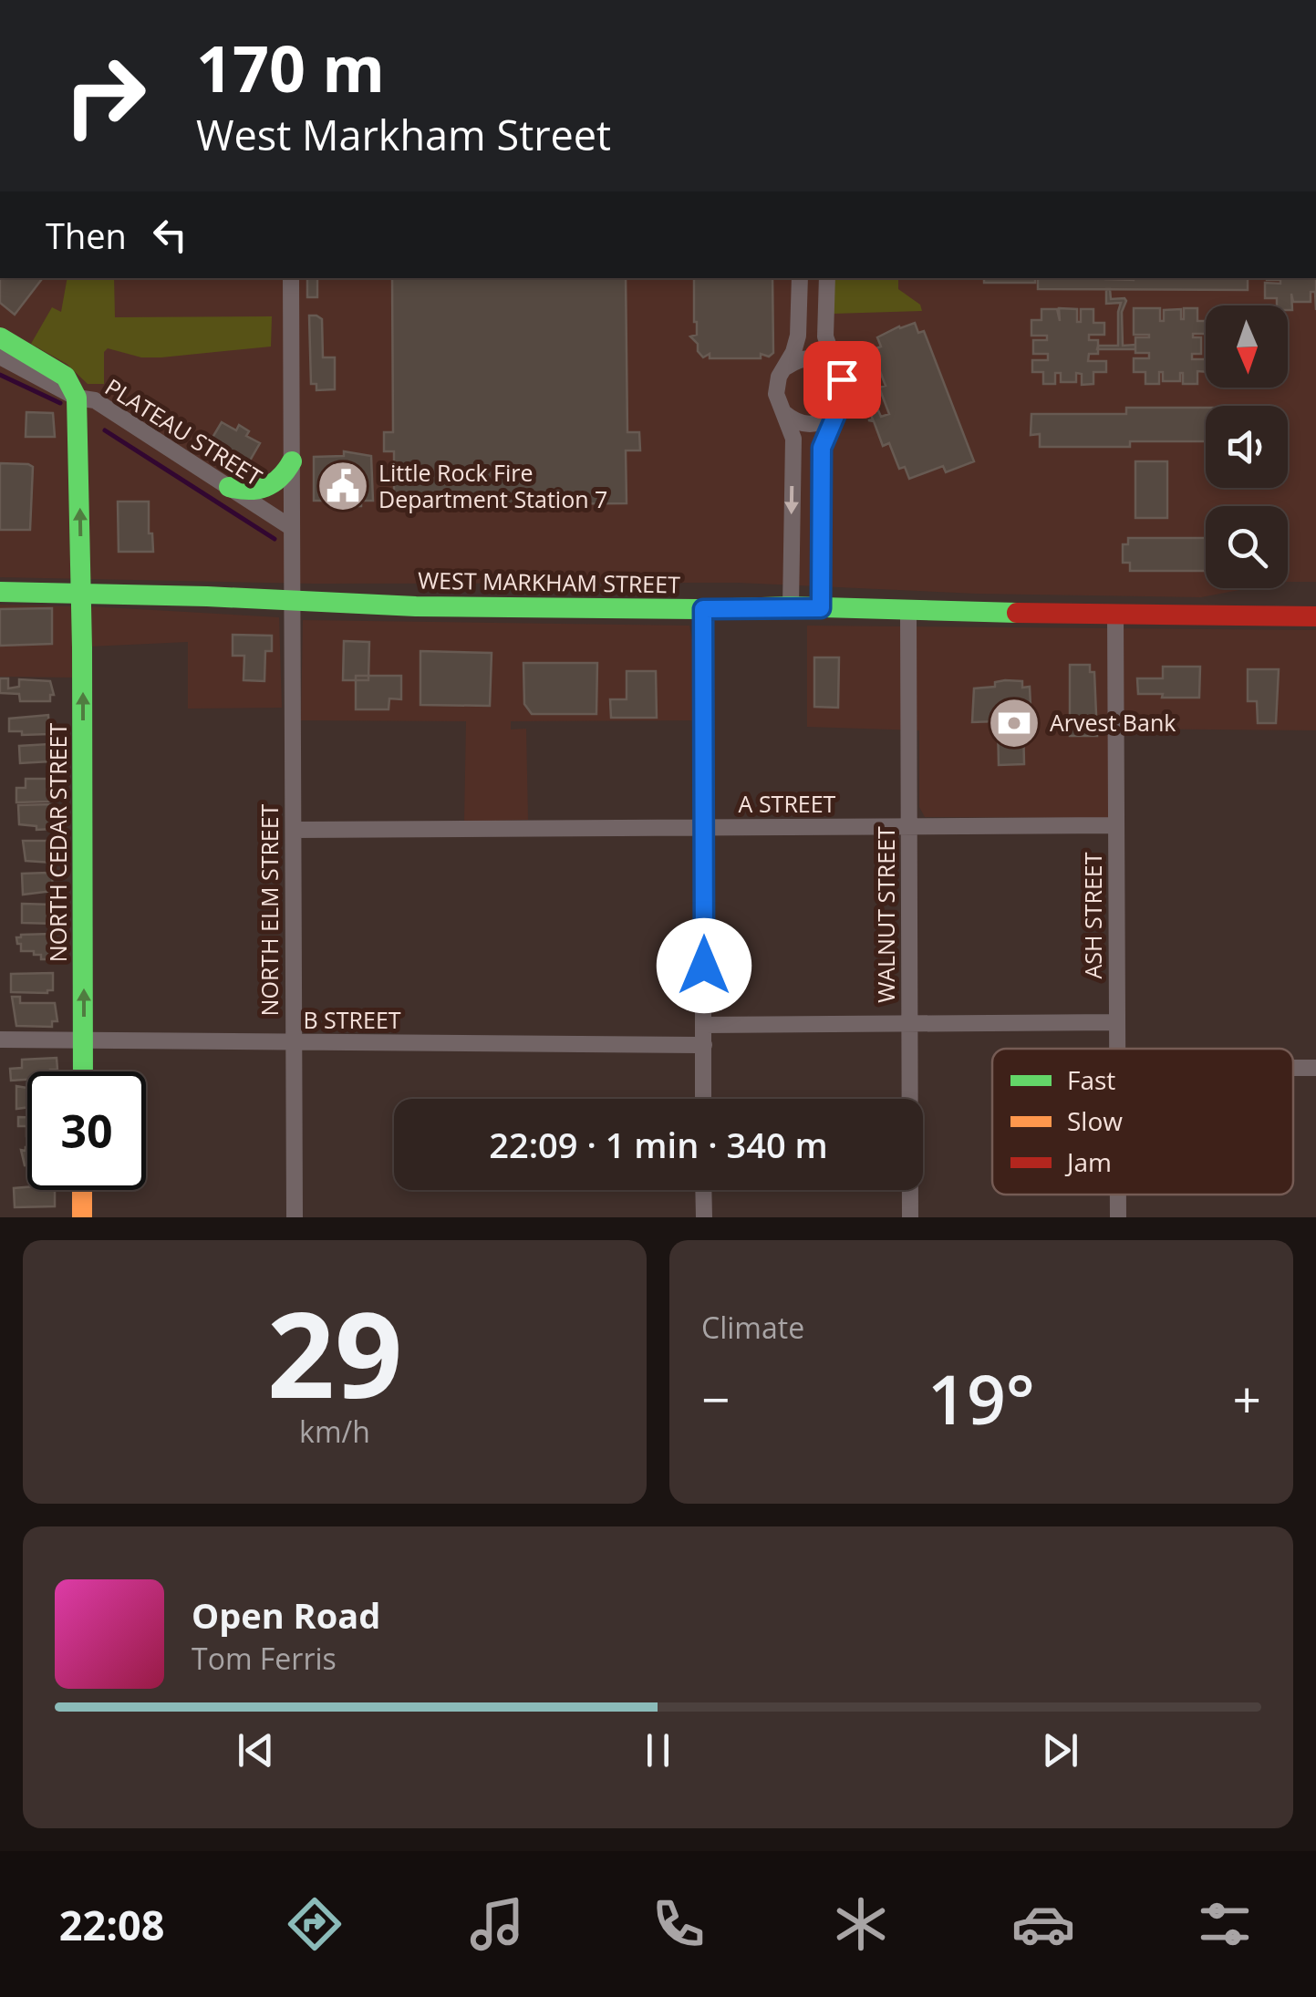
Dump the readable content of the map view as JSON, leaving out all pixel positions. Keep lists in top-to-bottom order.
{
  "streets": {
    "main road": ["WEST MARKHAM STREET", "NORTH CEDAR STREET"],
    "street": [
      "PLATEAU STREET",
      "A STREET",
      "NORTH ELM STREET",
      "WALNUT STREET",
      "ASH STREET",
      "B STREET"
    ]
  },
  "crossings": [
    ["PLATEAU STREET", "NORTH CEDAR STREET"],
    ["PLATEAU STREET", "NORTH ELM STREET"],
    ["WEST MARKHAM STREET", "NORTH CEDAR STREET"],
    ["WEST MARKHAM STREET", "NORTH ELM STREET"],
    ["WEST MARKHAM STREET", "WALNUT STREET"],
    ["WEST MARKHAM STREET", "ASH STREET"],
    ["A STREET", "NORTH ELM STREET"],
    ["A STREET", "WALNUT STREET"],
    ["A STREET", "ASH STREET"],
    ["NORTH CEDAR STREET", "B STREET"],
    ["NORTH ELM STREET", "B STREET"]
  ],
  "one_way": ["NORTH CEDAR STREET"],
  "places": {
    "public building": ["Little Rock Fire Department Station 7"],
    "bank": ["Arvest Bank"]
  },
  "legend": ["Fast", "Slow", "Jam"],
  "north": "bottom",
  "page": {
    "turn": ["170 m", "West Markham Street"],
    "then": "Then",
    "limit": "30",
    "trip": "22:09 · 1 min · 340 m",
    "tile": [
      ["29", "km/h"],
      "Climate"
    ],
    "heat": ["−", "19°", "+"],
    "song": ["Open Road", "Tom Ferris"],
    "tabs": "22:08"
  }
}
